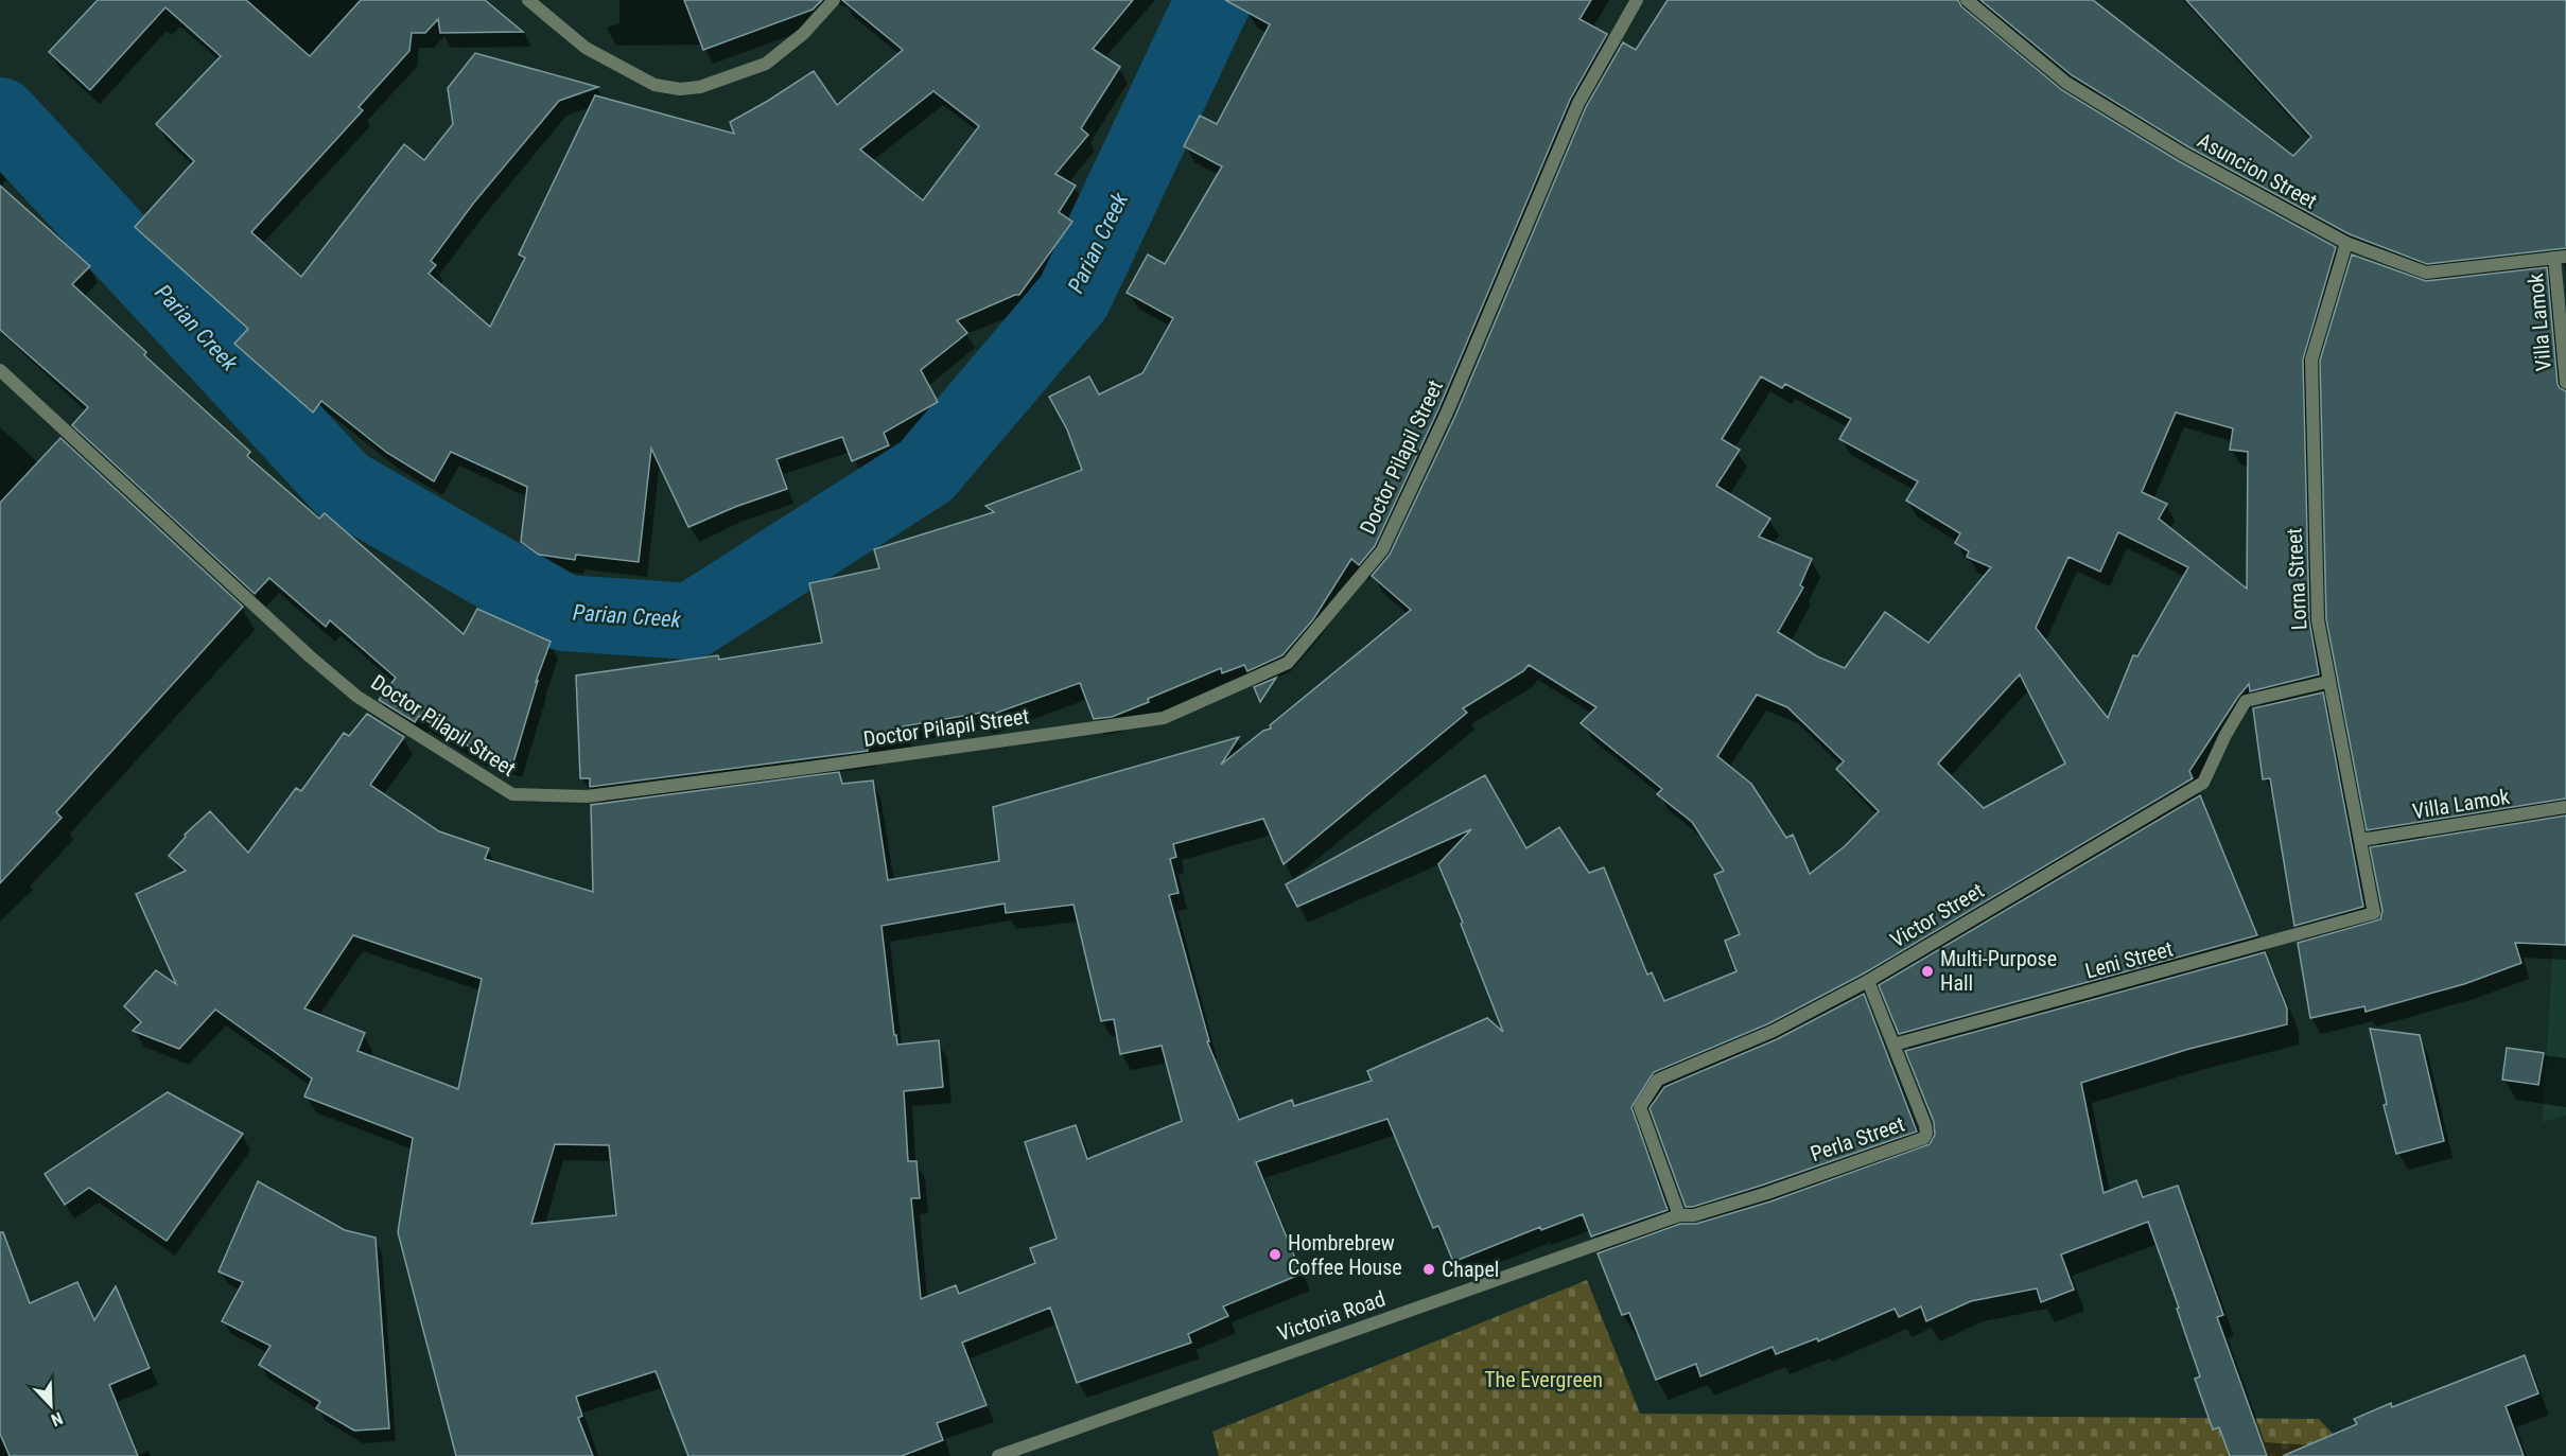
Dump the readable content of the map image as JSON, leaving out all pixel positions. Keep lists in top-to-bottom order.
{
  "streets": {
    "street": [
      "Asuncion Street",
      "Villa Lamok",
      "Doctor Pilapil Street",
      "Lorna Street",
      "Victor Street",
      "Leni Street",
      "Perla Street",
      "Victoria Road"
    ]
  },
  "crossings": [
    ["Asuncion Street", "Villa Lamok"],
    ["Asuncion Street", "Lorna Street"],
    ["Villa Lamok", "Lorna Street"],
    ["Lorna Street", "Victor Street"],
    ["Lorna Street", "Leni Street"],
    ["Victor Street", "Perla Street"],
    ["Victor Street", "Victoria Road"],
    ["Leni Street", "Perla Street"],
    ["Perla Street", "Victoria Road"]
  ],
  "water": ["Parian Creek"],
  "parks": ["The Evergreen"],
  "places": ["Multi-Purpose Hall", "Hombrebrew Coffee House", "Chapel"],
  "north": "bottom right"
}
